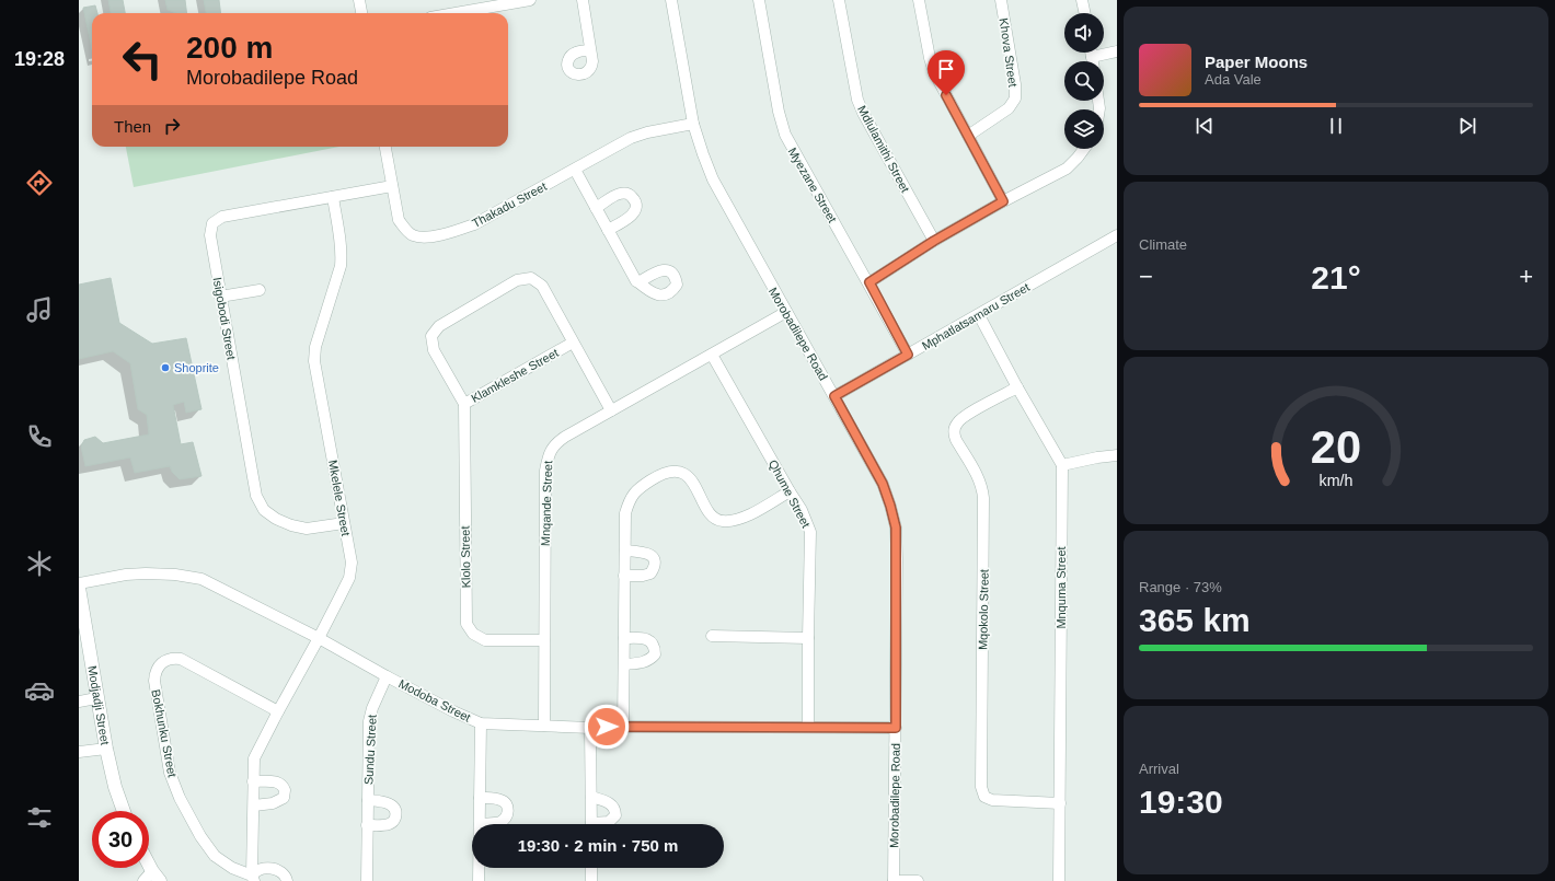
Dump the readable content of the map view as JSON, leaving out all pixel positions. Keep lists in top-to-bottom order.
{
  "streets": {
    "street": [
      "Khova Street",
      "Mdlulamithi Street",
      "Myezane Street",
      "Thakadu Street",
      "Mphatlatsamaru Street",
      "Isigobodi Street",
      "Morobadilepe Road",
      "Klamkleshe Street",
      "Qhume Street",
      "Mkelele Street",
      "Mnqande Street",
      "Klolo Street",
      "Mnquma Street",
      "Mqokolo Street",
      "Modoba Street",
      "Modjadji Street",
      "Bokhunku Street",
      "Sundu Street"
    ]
  },
  "crossings": [
    ["Myezane Street", "Mphatlatsamaru Street"],
    ["Thakadu Street", "Isigobodi Street"],
    ["Thakadu Street", "Morobadilepe Road"],
    ["Mphatlatsamaru Street", "Morobadilepe Road"],
    ["Isigobodi Street", "Mkelele Street"],
    ["Morobadilepe Road", "Mnqande Street"],
    ["Morobadilepe Road", "Modoba Street"],
    ["Klamkleshe Street", "Mnqande Street"],
    ["Klamkleshe Street", "Klolo Street"],
    ["Qhume Street", "Mnqande Street"],
    ["Qhume Street", "Modoba Street"],
    ["Mkelele Street", "Modoba Street"],
    ["Mkelele Street", "Bokhunku Street"],
    ["Mnqande Street", "Klolo Street"],
    ["Mnqande Street", "Modoba Street"],
    ["Mnquma Street", "Mqokolo Street"],
    ["Modoba Street", "Sundu Street"]
  ],
  "places": ["Shoprite"],
  "page": {
    "tabs": "19:28",
    "turn": ["200 m", "Morobadilepe Road"],
    "song": ["Paper Moons", "Ada Vale"],
    "then": "Then",
    "tile": [
      "Climate",
      ["Range · 73%", "365 km"],
      ["Arrival", "19:30"]
    ],
    "heat": ["−", "21°", "+"],
    "limit": "30",
    "trip": "19:30 · 2 min · 750 m",
    "gauge": ["20", "km/h"]
  }
}
